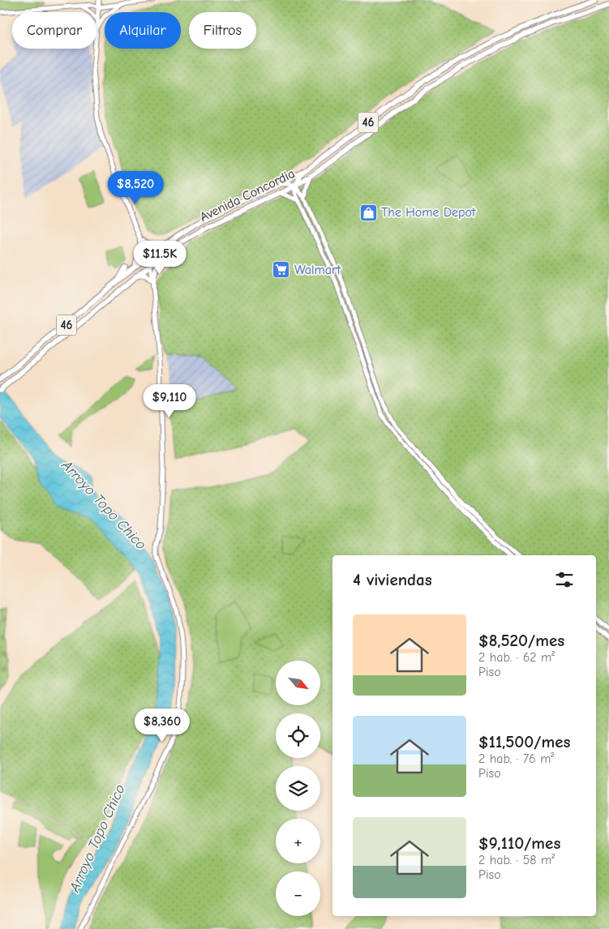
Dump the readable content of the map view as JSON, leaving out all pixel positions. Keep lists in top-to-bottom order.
{
  "streets": {
    "main road": ["46", "Avenida Concordia"]
  },
  "water": ["Arroyo Topo Chico"],
  "places": {
    "shop": ["The Home Depot"],
    "supermarket": ["Walmart"]
  },
  "north": "bottom right",
  "page": {
    "chip": ["Comprar", "Alquilar", "Filtros"],
    "price": [
      "$8,520",
      "$11.5K",
      "$9,110",
      "$8,360"
    ],
    "heading": "4 viviendas",
    "list": [
      {
        "name": "$8,520/mes",
        "note": "2 hab. · 62 m² · Piso"
      },
      {
        "name": "$11,500/mes",
        "note": "2 hab. · 76 m² · Piso"
      },
      {
        "name": "$9,110/mes",
        "note": "2 hab. · 58 m² · Piso"
      }
    ],
    "map_buttons": ["+", "−"]
  }
}
